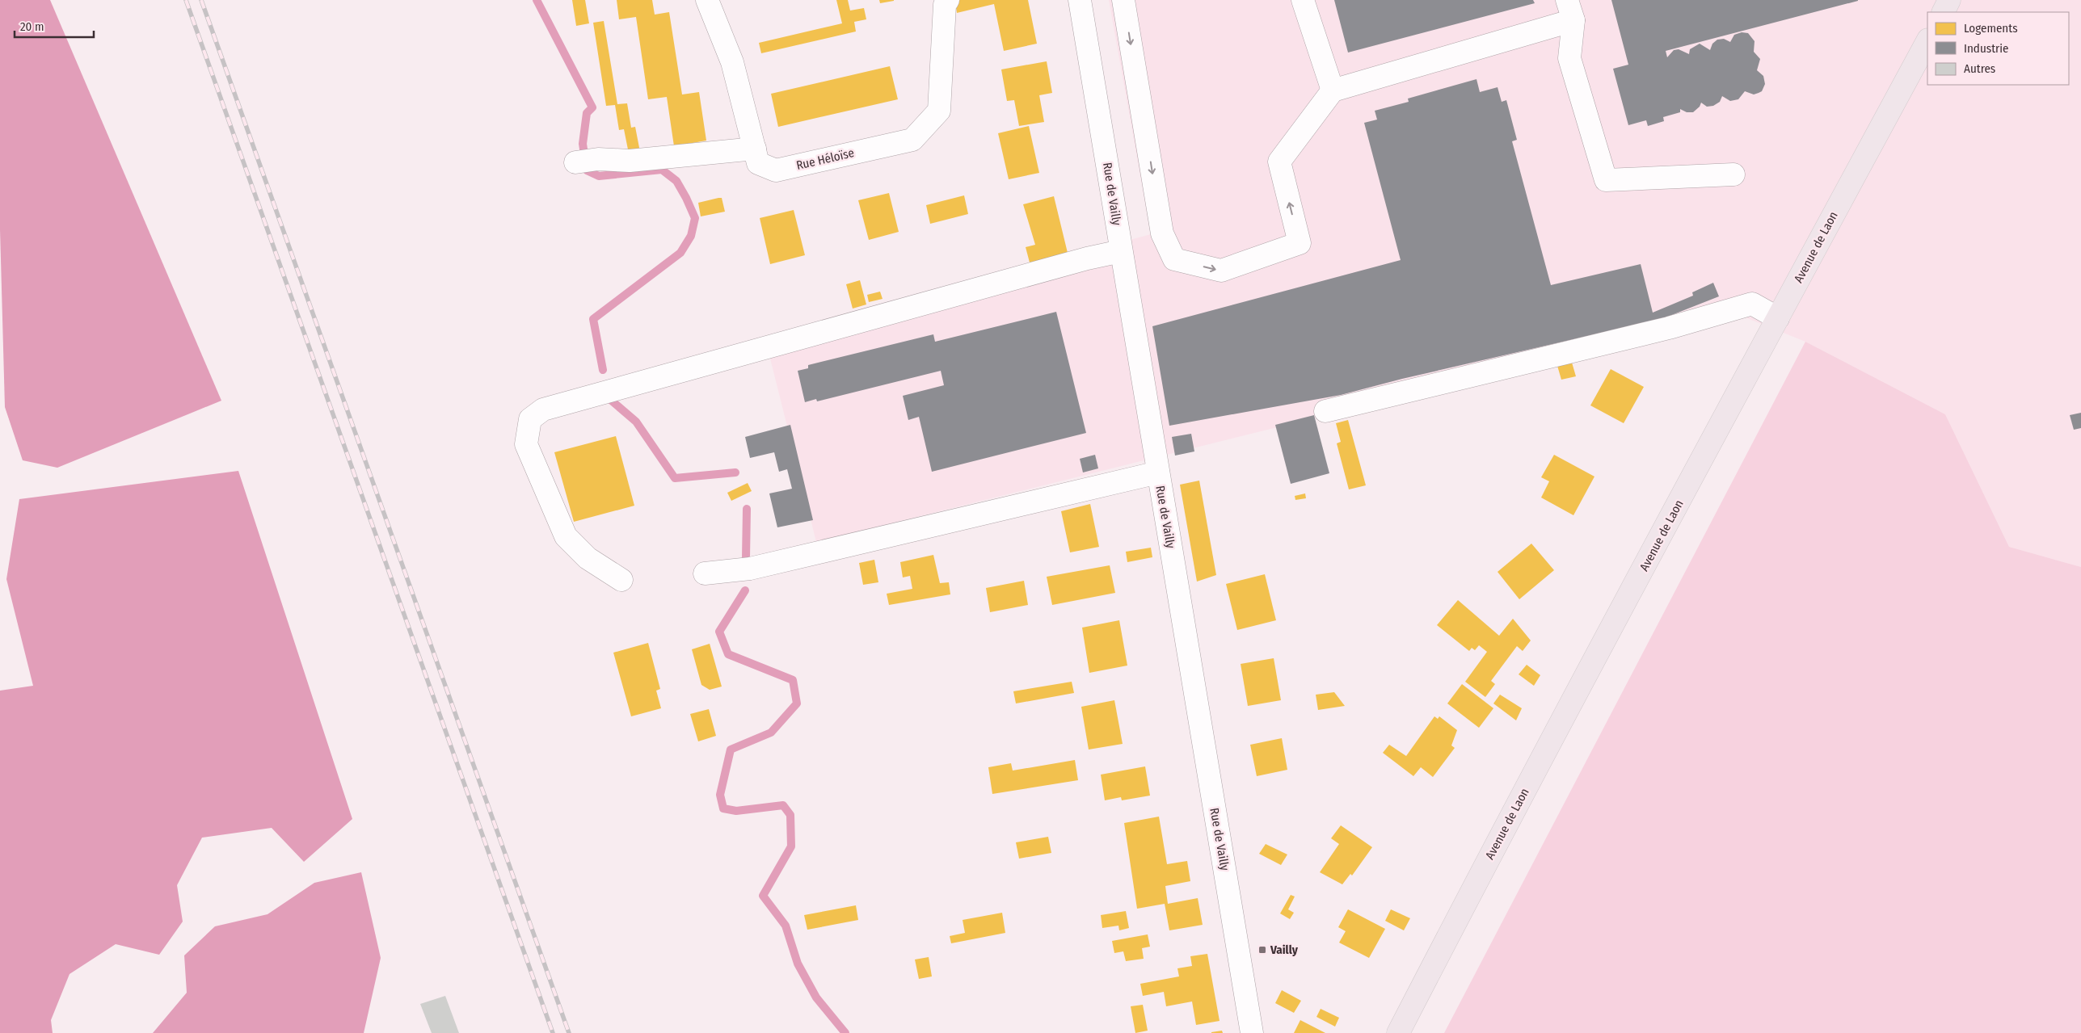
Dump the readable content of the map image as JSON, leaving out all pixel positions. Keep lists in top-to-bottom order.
{
  "streets": {
    "main road": ["Avenue de Laon"],
    "street": ["Rue Héloïse", "Rue de Vailly"]
  },
  "places": {
    "transit": ["Vailly"]
  },
  "legend": ["Logements", "Industrie", "Autres"],
  "scale_bar": "20 m"
}
